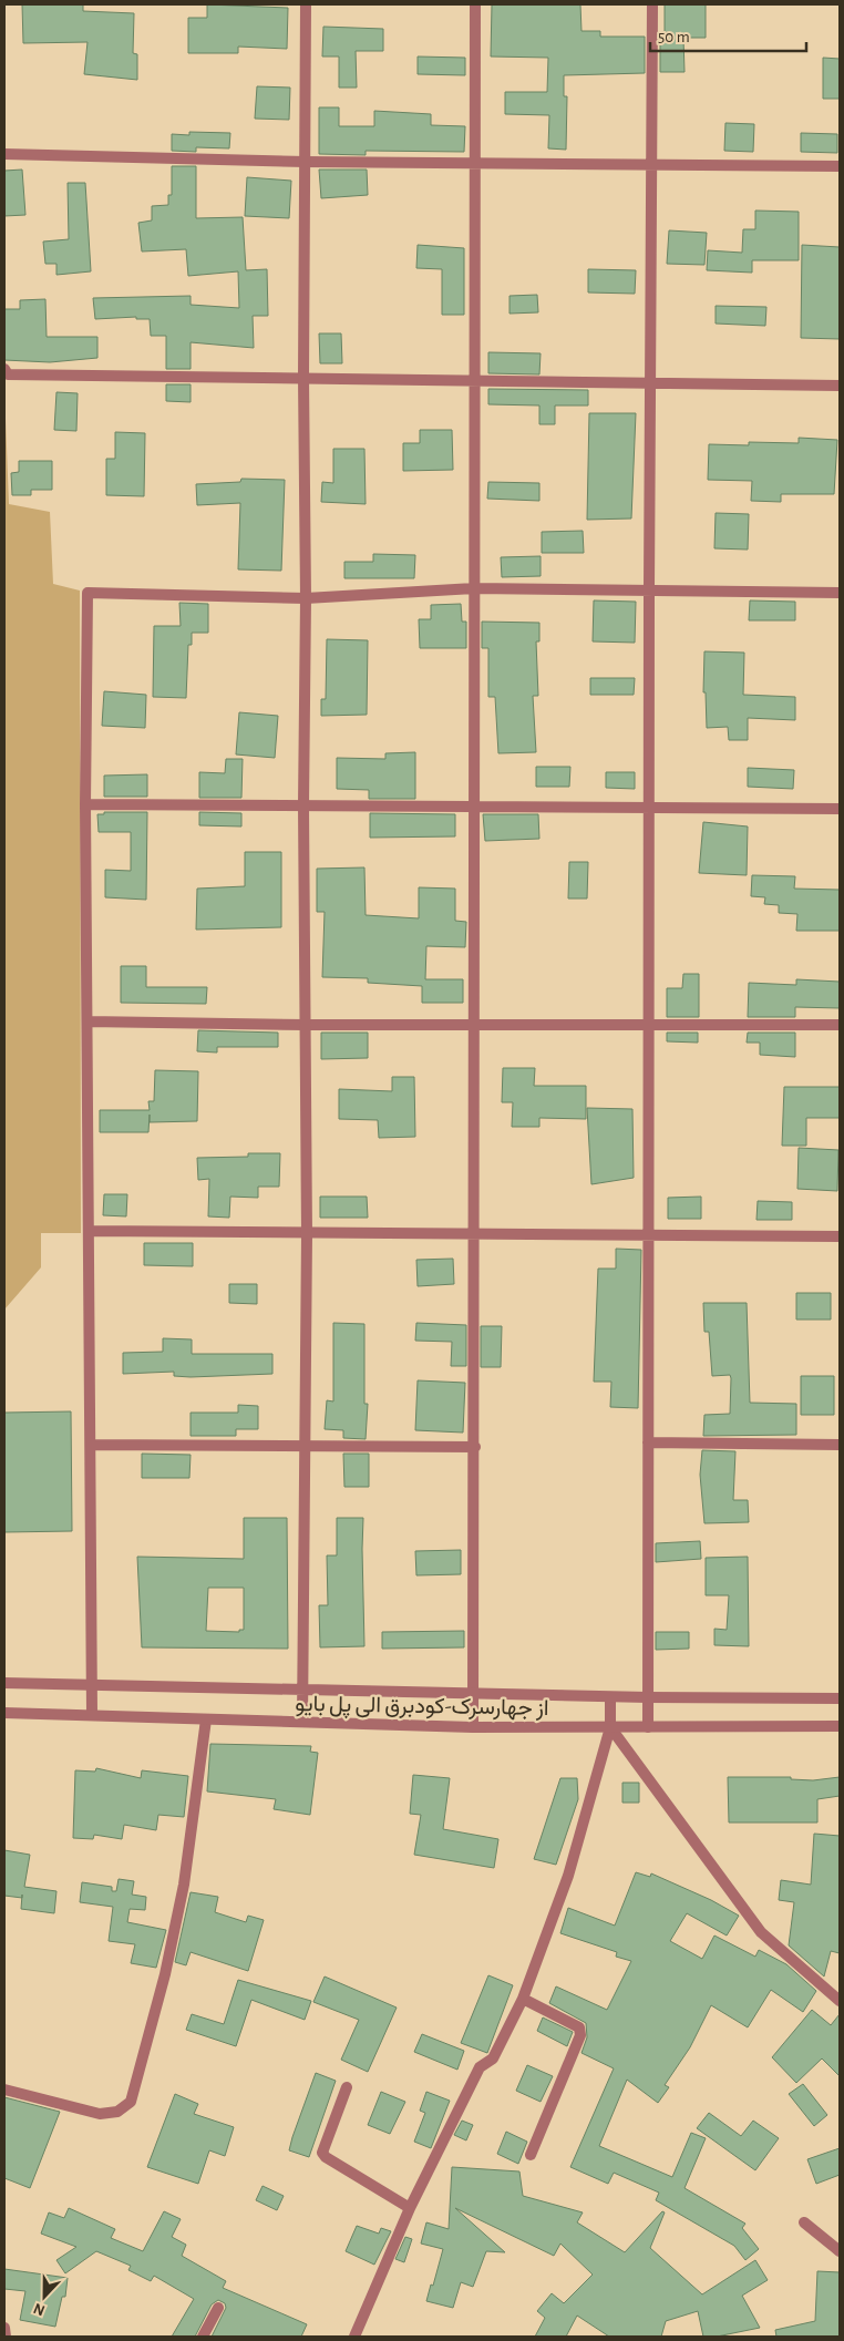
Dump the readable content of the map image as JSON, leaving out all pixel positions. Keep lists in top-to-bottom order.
{
  "streets": {
    "street": ["از جهارسرک-کودبرق الی پل بایو"]
  },
  "scale_bar": "50 m",
  "north": "bottom"
}
